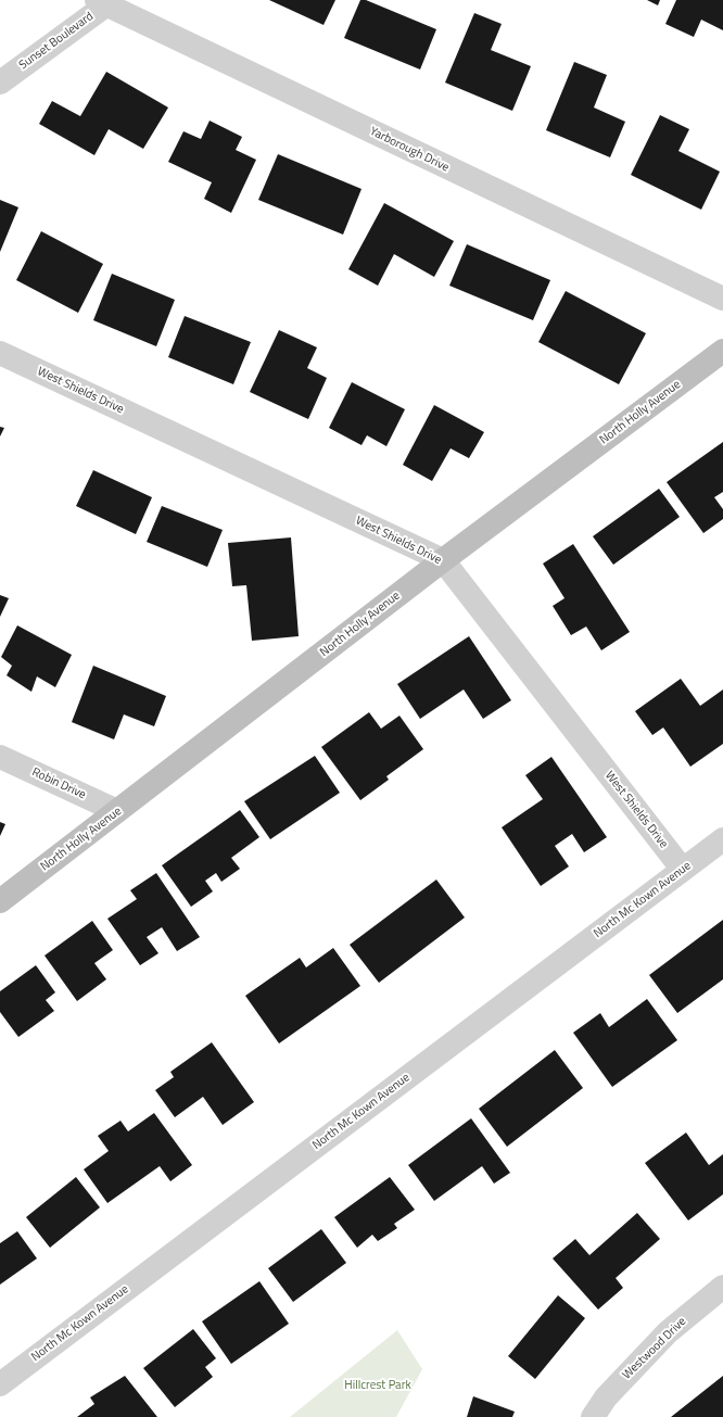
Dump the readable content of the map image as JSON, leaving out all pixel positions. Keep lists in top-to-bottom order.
{
  "streets": {
    "street": [
      "Sunset Boulevard",
      "Yarborough Drive",
      "West Shields Drive",
      "North Holly Avenue",
      "Robin Drive",
      "North Mc Kown Avenue",
      "Westwood Drive"
    ]
  },
  "crossings": [
    ["Sunset Boulevard", "Yarborough Drive"],
    ["West Shields Drive", "North Holly Avenue"],
    ["West Shields Drive", "North Mc Kown Avenue"],
    ["North Holly Avenue", "Robin Drive"]
  ],
  "parks": ["Hillcrest Park"]
}
